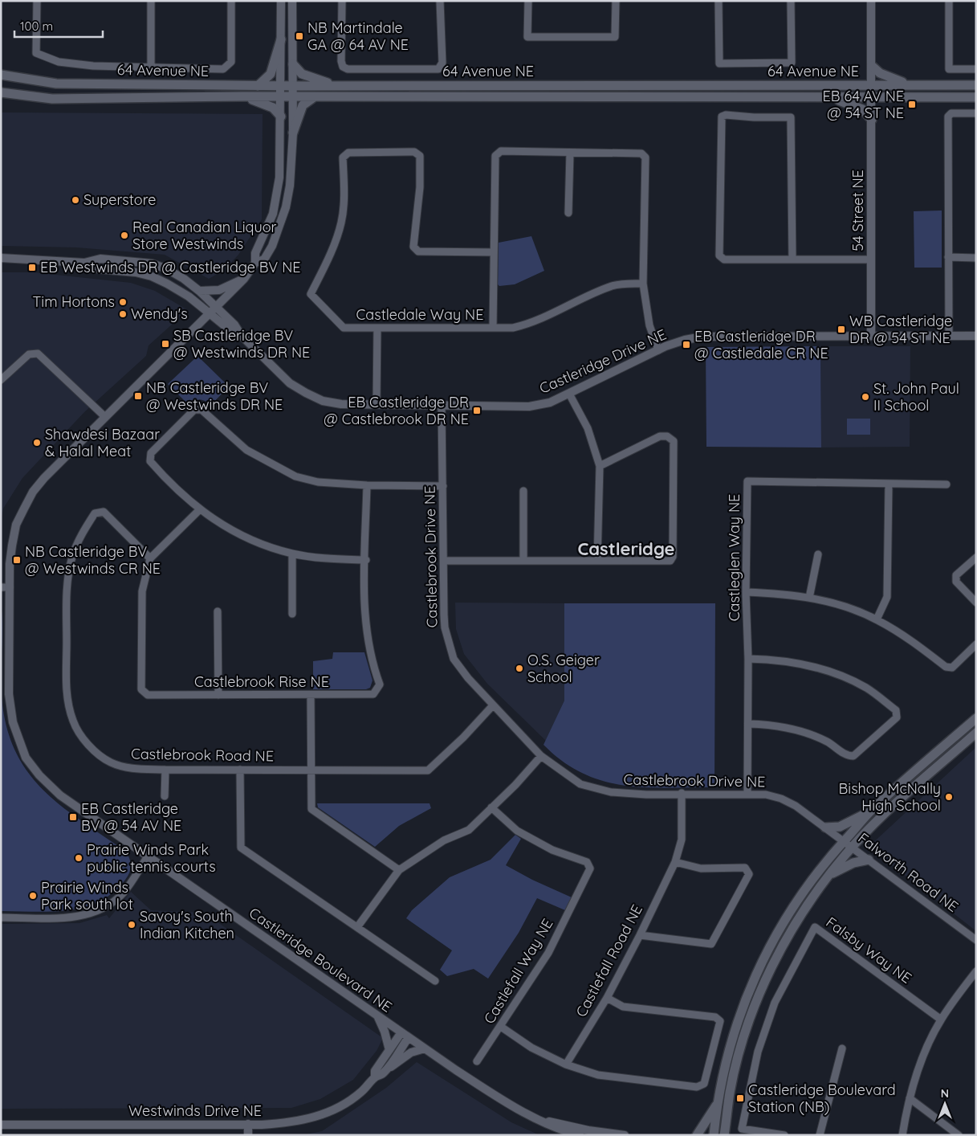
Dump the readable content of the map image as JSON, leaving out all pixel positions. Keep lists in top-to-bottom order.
{
  "streets": {
    "main road": ["64 Avenue NE"],
    "street": [
      "54 Street NE",
      "Castledale Way NE",
      "Castleridge Drive NE",
      "Castlebrook Drive NE",
      "Castleglen Way NE",
      "Castlebrook Rise NE",
      "Castlebrook Road NE",
      "Falworth Road NE",
      "Falsby Way NE",
      "Castleridge Boulevard NE",
      "Castlefall Road NE",
      "Castlefall Way NE",
      "Westwinds Drive NE"
    ]
  },
  "crossings": [
    ["64 Avenue NE", "54 Street NE"],
    ["64 Avenue NE", "Castleridge Boulevard NE"],
    ["54 Street NE", "Castleridge Drive NE"],
    ["Castleridge Drive NE", "Castlebrook Drive NE"],
    ["Castleridge Drive NE", "Castleridge Boulevard NE"],
    ["Castlebrook Drive NE", "Castleglen Way NE"],
    ["Castlebrook Drive NE", "Castlebrook Road NE"],
    ["Castlebrook Drive NE", "Falworth Road NE"],
    ["Castlebrook Drive NE", "Castlefall Road NE"],
    ["Castlebrook Rise NE", "Castlebrook Road NE"],
    ["Castleridge Boulevard NE", "Westwinds Drive NE"]
  ],
  "districts": ["Castleridge"],
  "places": {
    "transit": [
      "NB Martindale GA @ 64 AV NE",
      "EB 64 AV NE @ 54 ST NE",
      "EB Westwinds DR @ Castleridge BV NE",
      "WB Castleridge DR @ 54 ST NE",
      "SB Castleridge BV @ Westwinds DR NE",
      "EB Castleridge DR @ Castledale CR NE",
      "NB Castleridge BV @ Westwinds DR NE",
      "EB Castleridge DR @ Castlebrook DR NE",
      "NB Castleridge BV @ Westwinds CR NE",
      "EB Castleridge BV @ 54 AV NE",
      "Castleridge Boulevard Station (NB)"
    ],
    "other": [
      "Superstore",
      "Real Canadian Liquor Store Westwinds",
      "Tim Hortons",
      "Wendy's",
      "St. John Paul II School",
      "Shawdesi Bazaar & Halal Meat",
      "O.S. Geiger School",
      "Bishop McNally High School",
      "Prairie Winds Park public tennis courts",
      "Prairie Winds Park south lot",
      "Savoy's South Indian Kitchen"
    ]
  },
  "scale_bar": "100 m",
  "north": "top"
}
